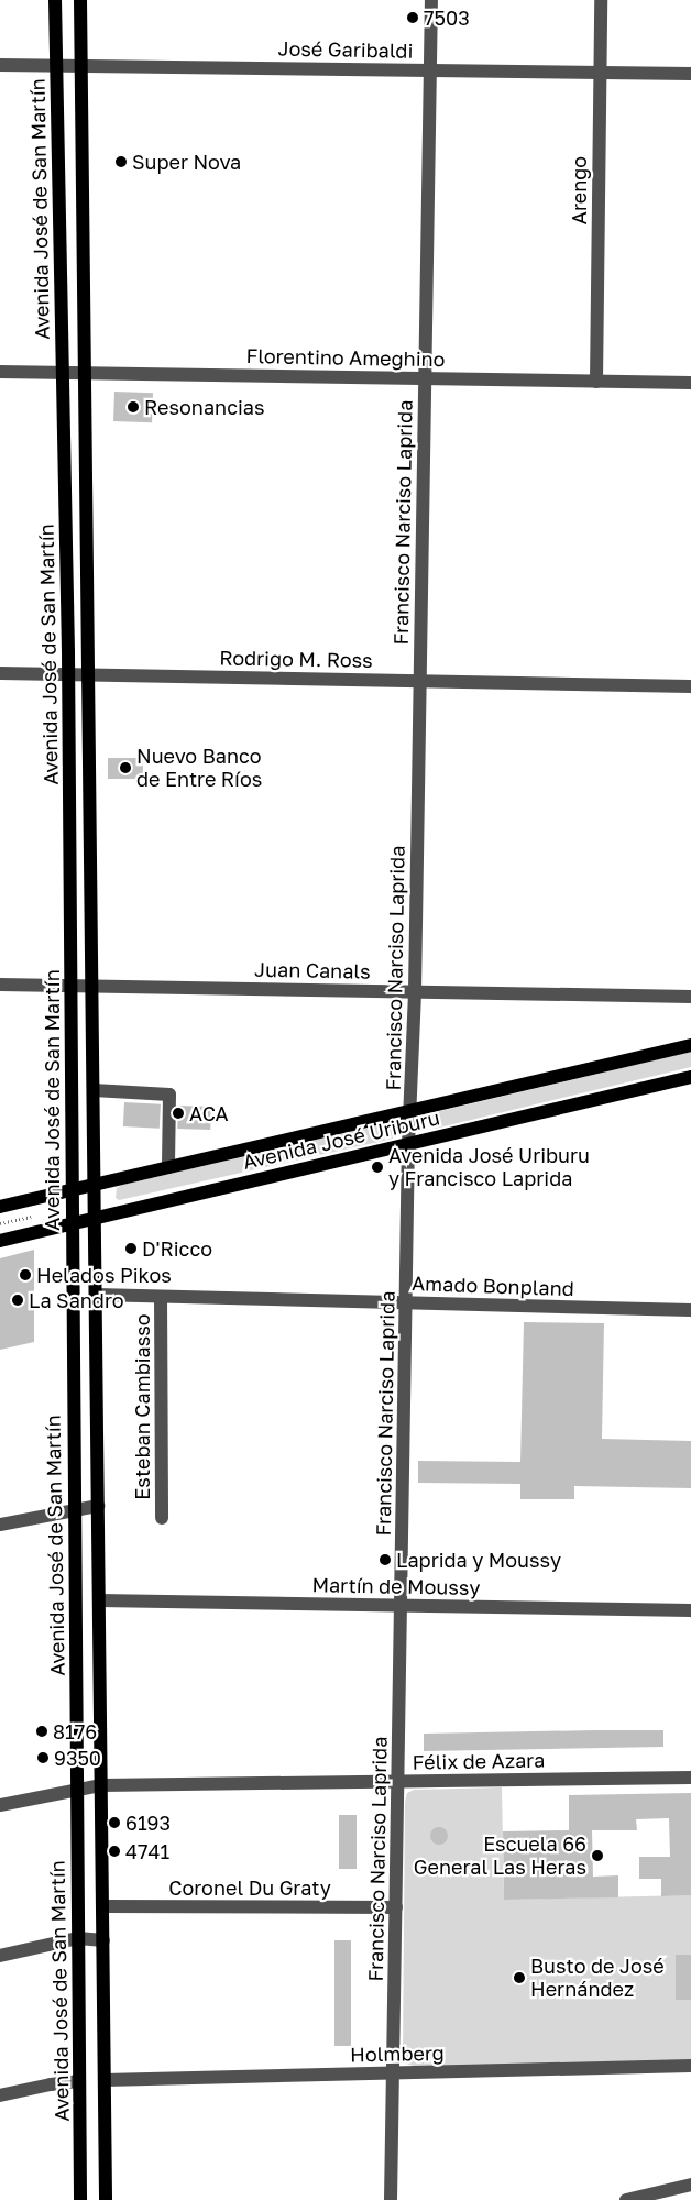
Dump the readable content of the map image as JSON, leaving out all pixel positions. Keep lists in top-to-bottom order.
{
  "streets": {
    "main road": ["Avenida José de San Martín", "Avenida José Uriburu"],
    "street": [
      "José Garibaldi",
      "Arengo",
      "Florentino Ameghino",
      "Francisco Narciso Laprida",
      "Rodrigo M. Ross",
      "Juan Canals",
      "Amado Bonpland",
      "Esteban Cambiasso",
      "Martín de Moussy",
      "Félix de Azara",
      "Coronel Du Graty",
      "Holmberg"
    ]
  },
  "crossings": [
    ["José Garibaldi", "Arengo"],
    ["José Garibaldi", "Avenida José de San Martín"],
    ["José Garibaldi", "Francisco Narciso Laprida"],
    ["Arengo", "Florentino Ameghino"],
    ["Avenida José de San Martín", "Florentino Ameghino"],
    ["Avenida José de San Martín", "Rodrigo M. Ross"],
    ["Avenida José de San Martín", "Juan Canals"],
    ["Avenida José de San Martín", "Avenida José Uriburu"],
    ["Avenida José de San Martín", "Amado Bonpland"],
    ["Avenida José de San Martín", "Martín de Moussy"],
    ["Avenida José de San Martín", "Félix de Azara"],
    ["Avenida José de San Martín", "Coronel Du Graty"],
    ["Avenida José de San Martín", "Holmberg"],
    ["Florentino Ameghino", "Francisco Narciso Laprida"],
    ["Francisco Narciso Laprida", "Rodrigo M. Ross"],
    ["Francisco Narciso Laprida", "Juan Canals"],
    ["Francisco Narciso Laprida", "Avenida José Uriburu"],
    ["Francisco Narciso Laprida", "Amado Bonpland"],
    ["Francisco Narciso Laprida", "Martín de Moussy"],
    ["Francisco Narciso Laprida", "Félix de Azara"],
    ["Francisco Narciso Laprida", "Coronel Du Graty"],
    ["Francisco Narciso Laprida", "Holmberg"],
    ["Amado Bonpland", "Esteban Cambiasso"]
  ],
  "places": [
    "7503",
    "Super Nova",
    "Resonancias",
    "Nuevo Banco de Entre Ríos",
    "ACA",
    "Avenida José Uriburu y Francisco Laprida",
    "D'Ricco",
    "Helados Pikos",
    "La Sandro",
    "Laprida y Moussy",
    "8176",
    "9350",
    "6193",
    "4741",
    "Escuela 66 General Las Heras",
    "Busto de José Hernández"
  ]
}
